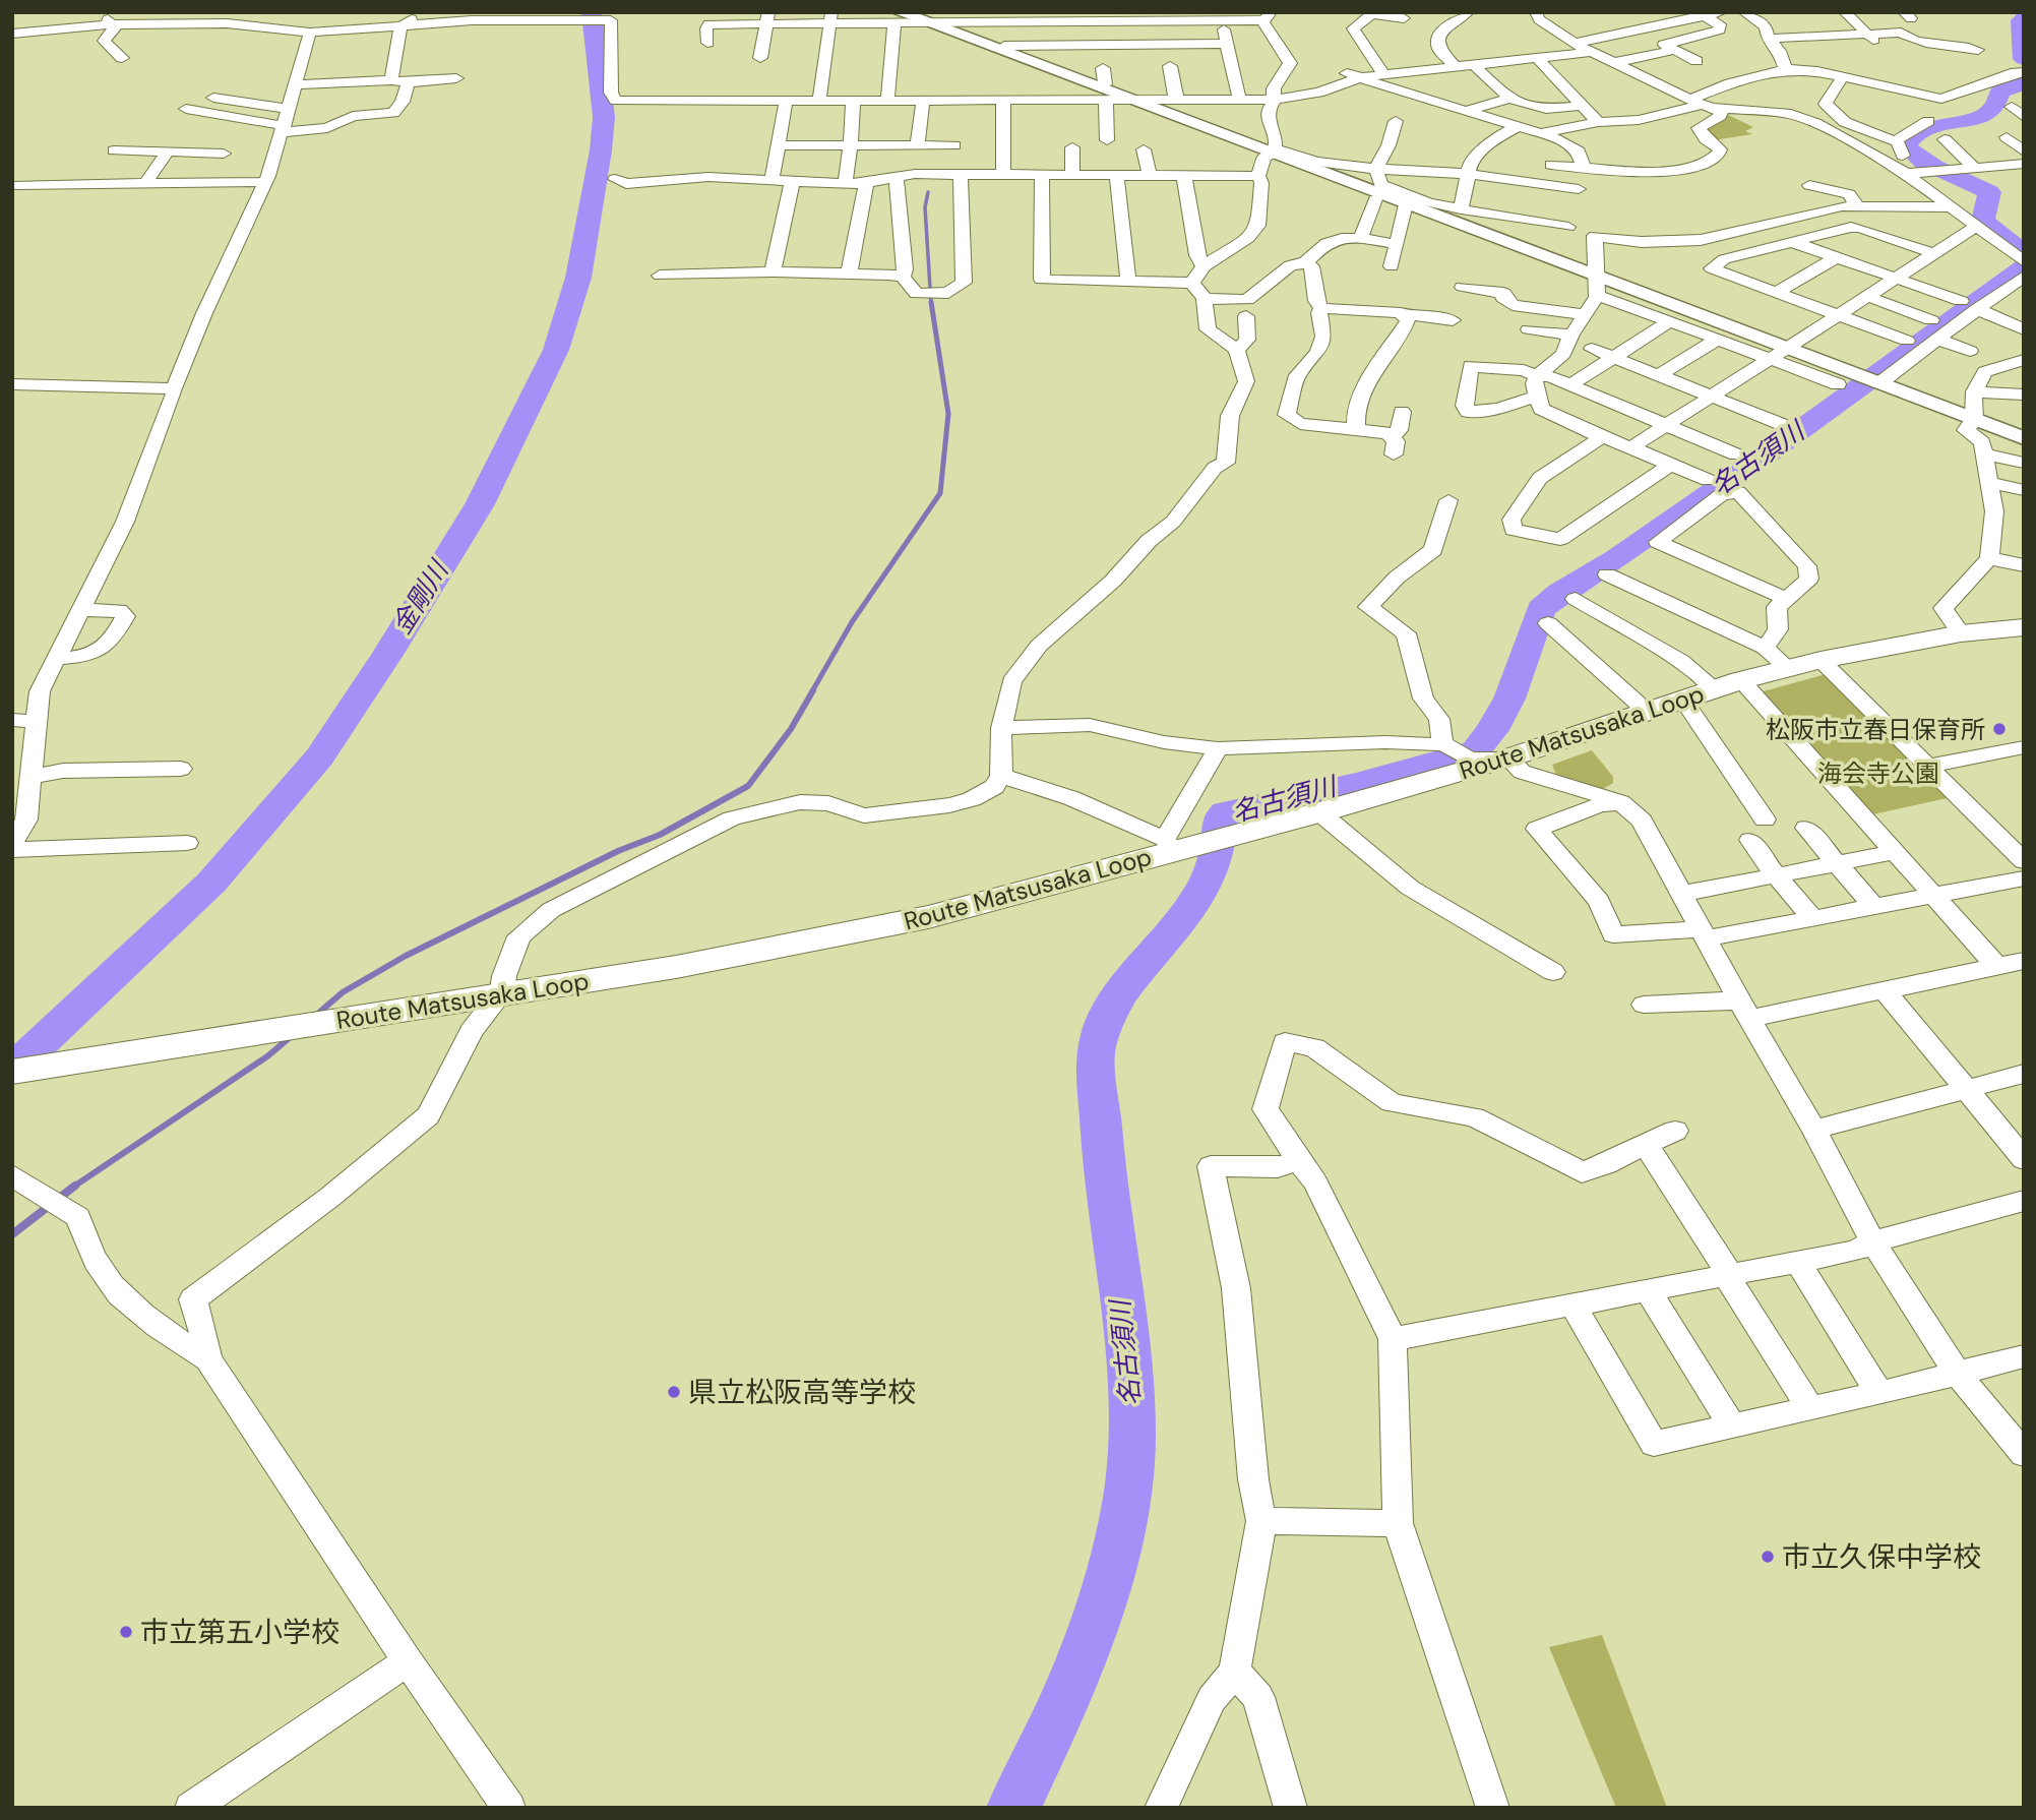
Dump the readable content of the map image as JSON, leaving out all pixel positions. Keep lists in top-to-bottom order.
{
  "streets": {
    "main road": ["Route Matsusaka Loop"]
  },
  "water": ["名古須川", "金剛川"],
  "parks": ["海会寺公園"],
  "places": [
    "松阪市立春日保育所",
    "県立松阪高等学校",
    "市立久保中学校",
    "市立第五小学校"
  ]
}
